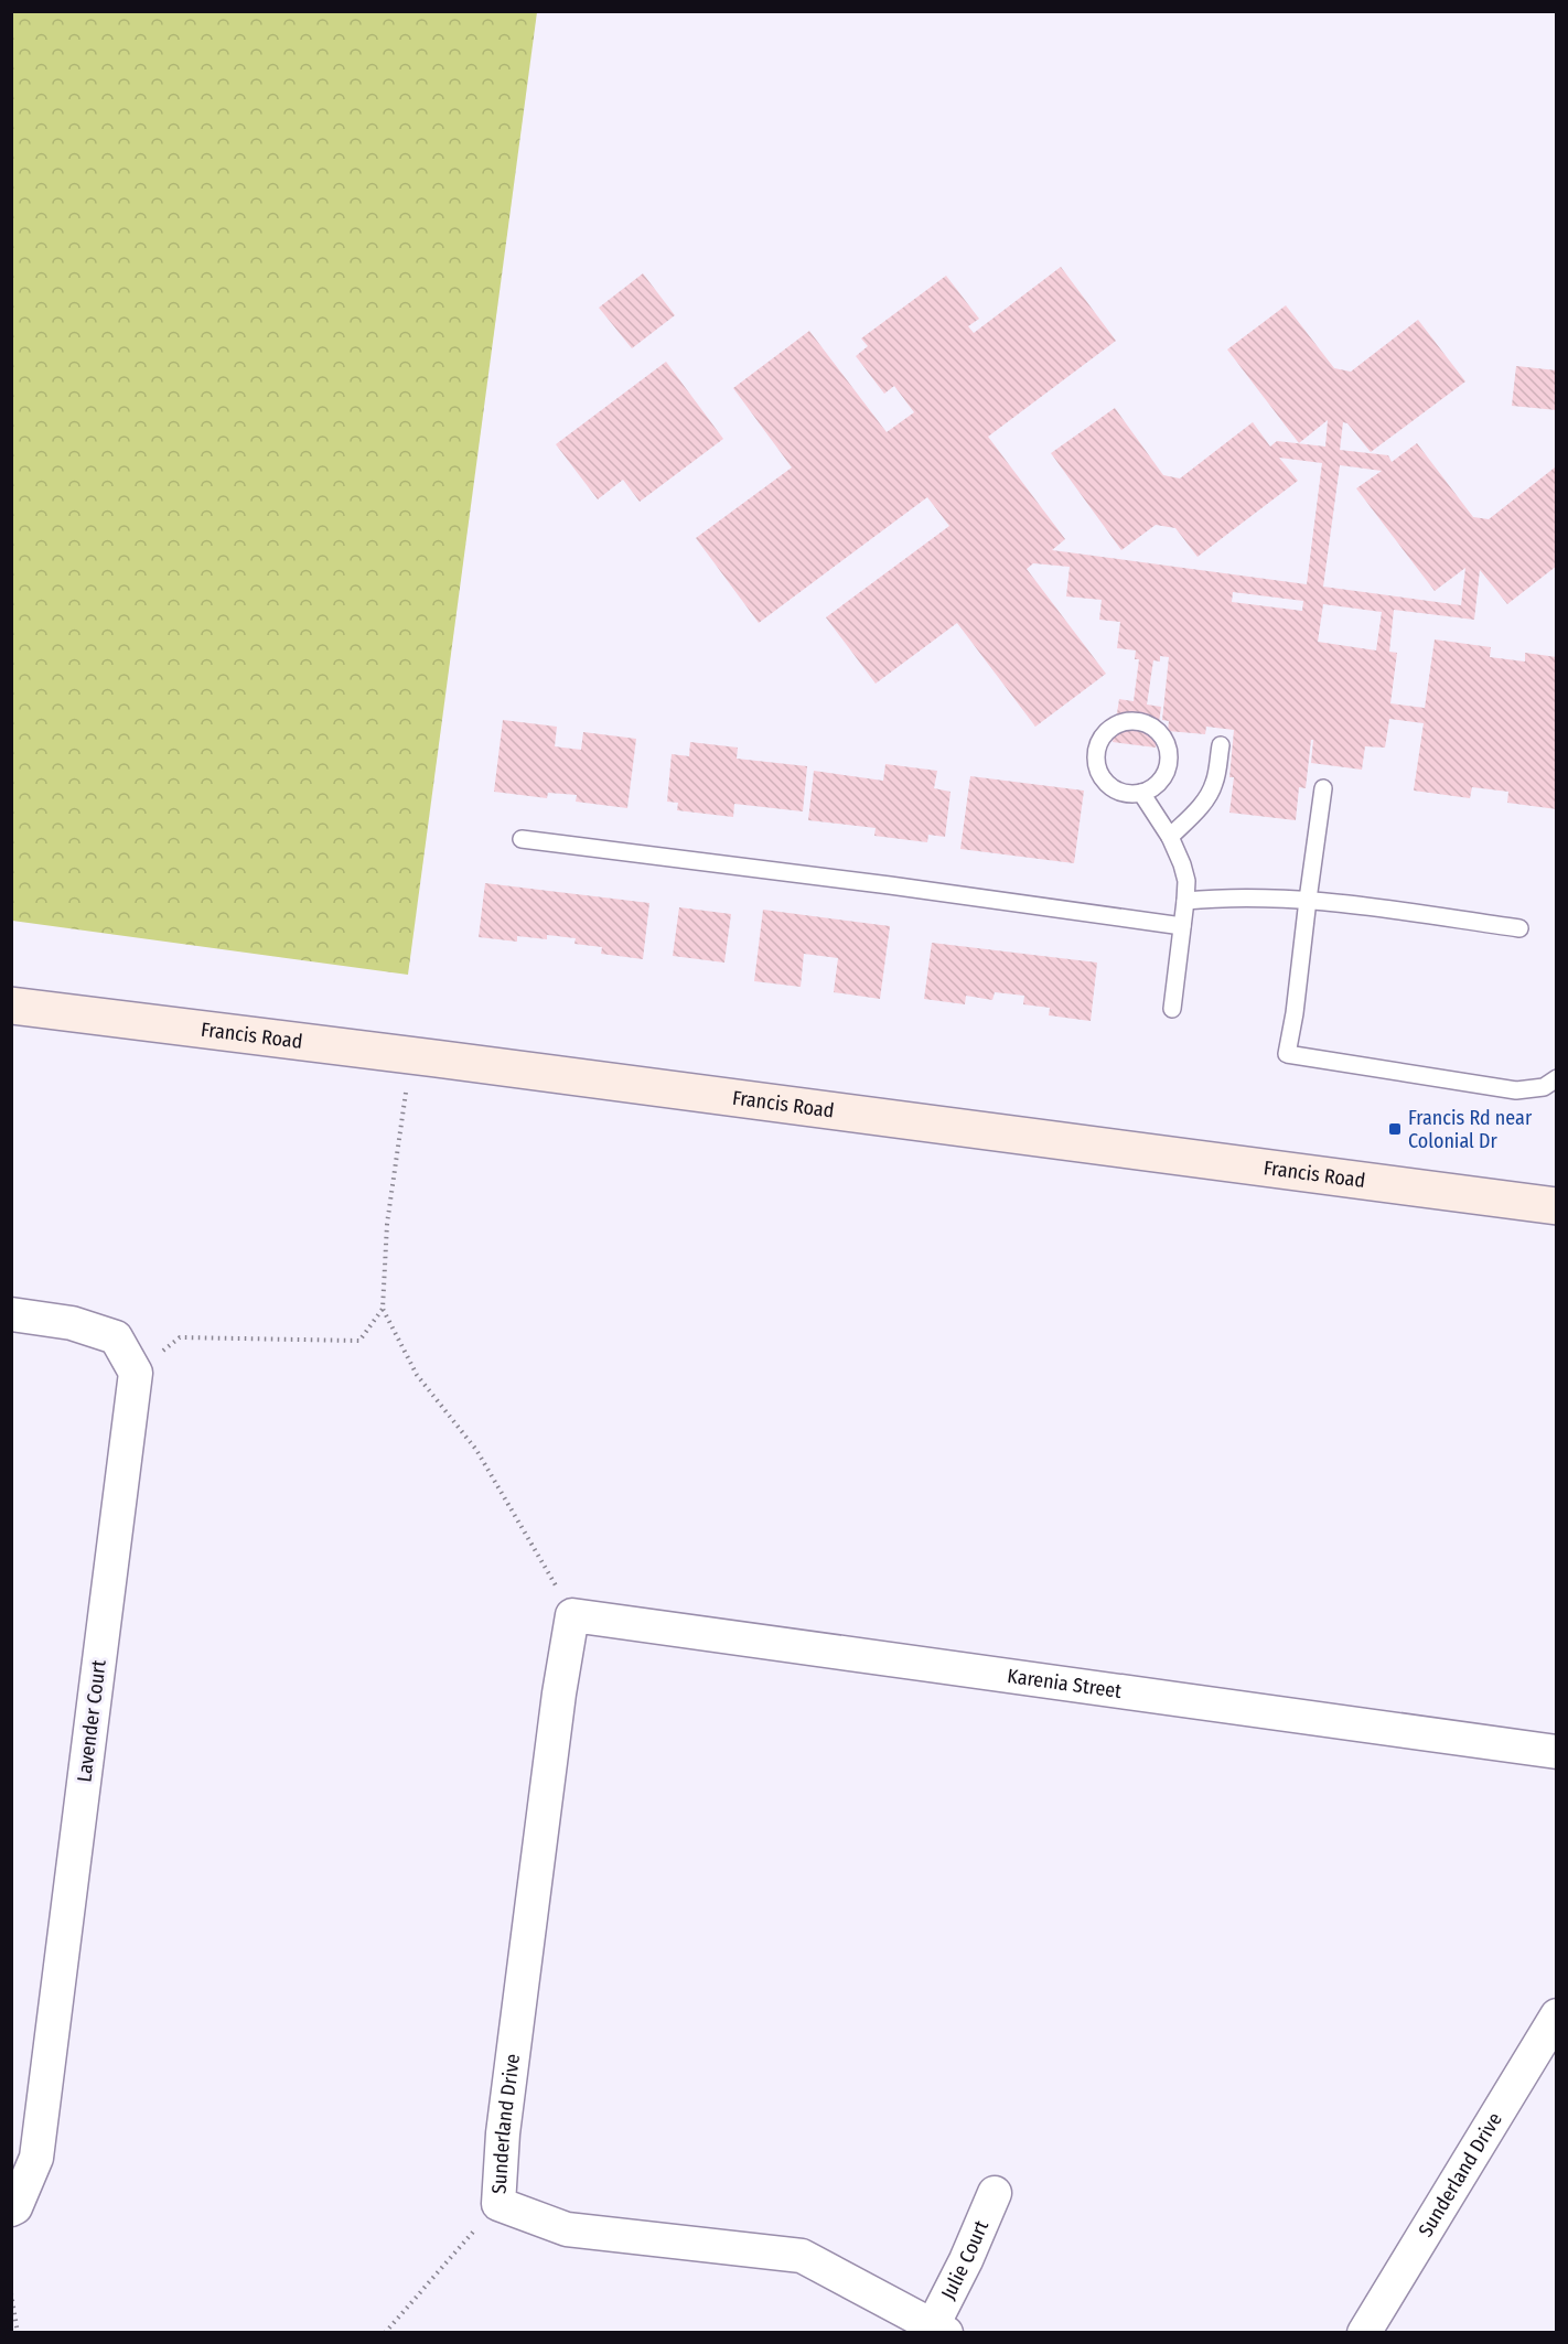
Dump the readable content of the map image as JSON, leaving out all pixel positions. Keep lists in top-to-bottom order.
{
  "streets": {
    "main road": ["Francis Road"],
    "street": [
      "Karenia Street",
      "Lavender Court",
      "Sunderland Drive",
      "Julie Court"
    ]
  },
  "crossings": [
    ["Karenia Street", "Sunderland Drive"],
    ["Sunderland Drive", "Julie Court"]
  ],
  "places": {
    "transit": ["Francis Rd near Colonial Dr"]
  }
}
